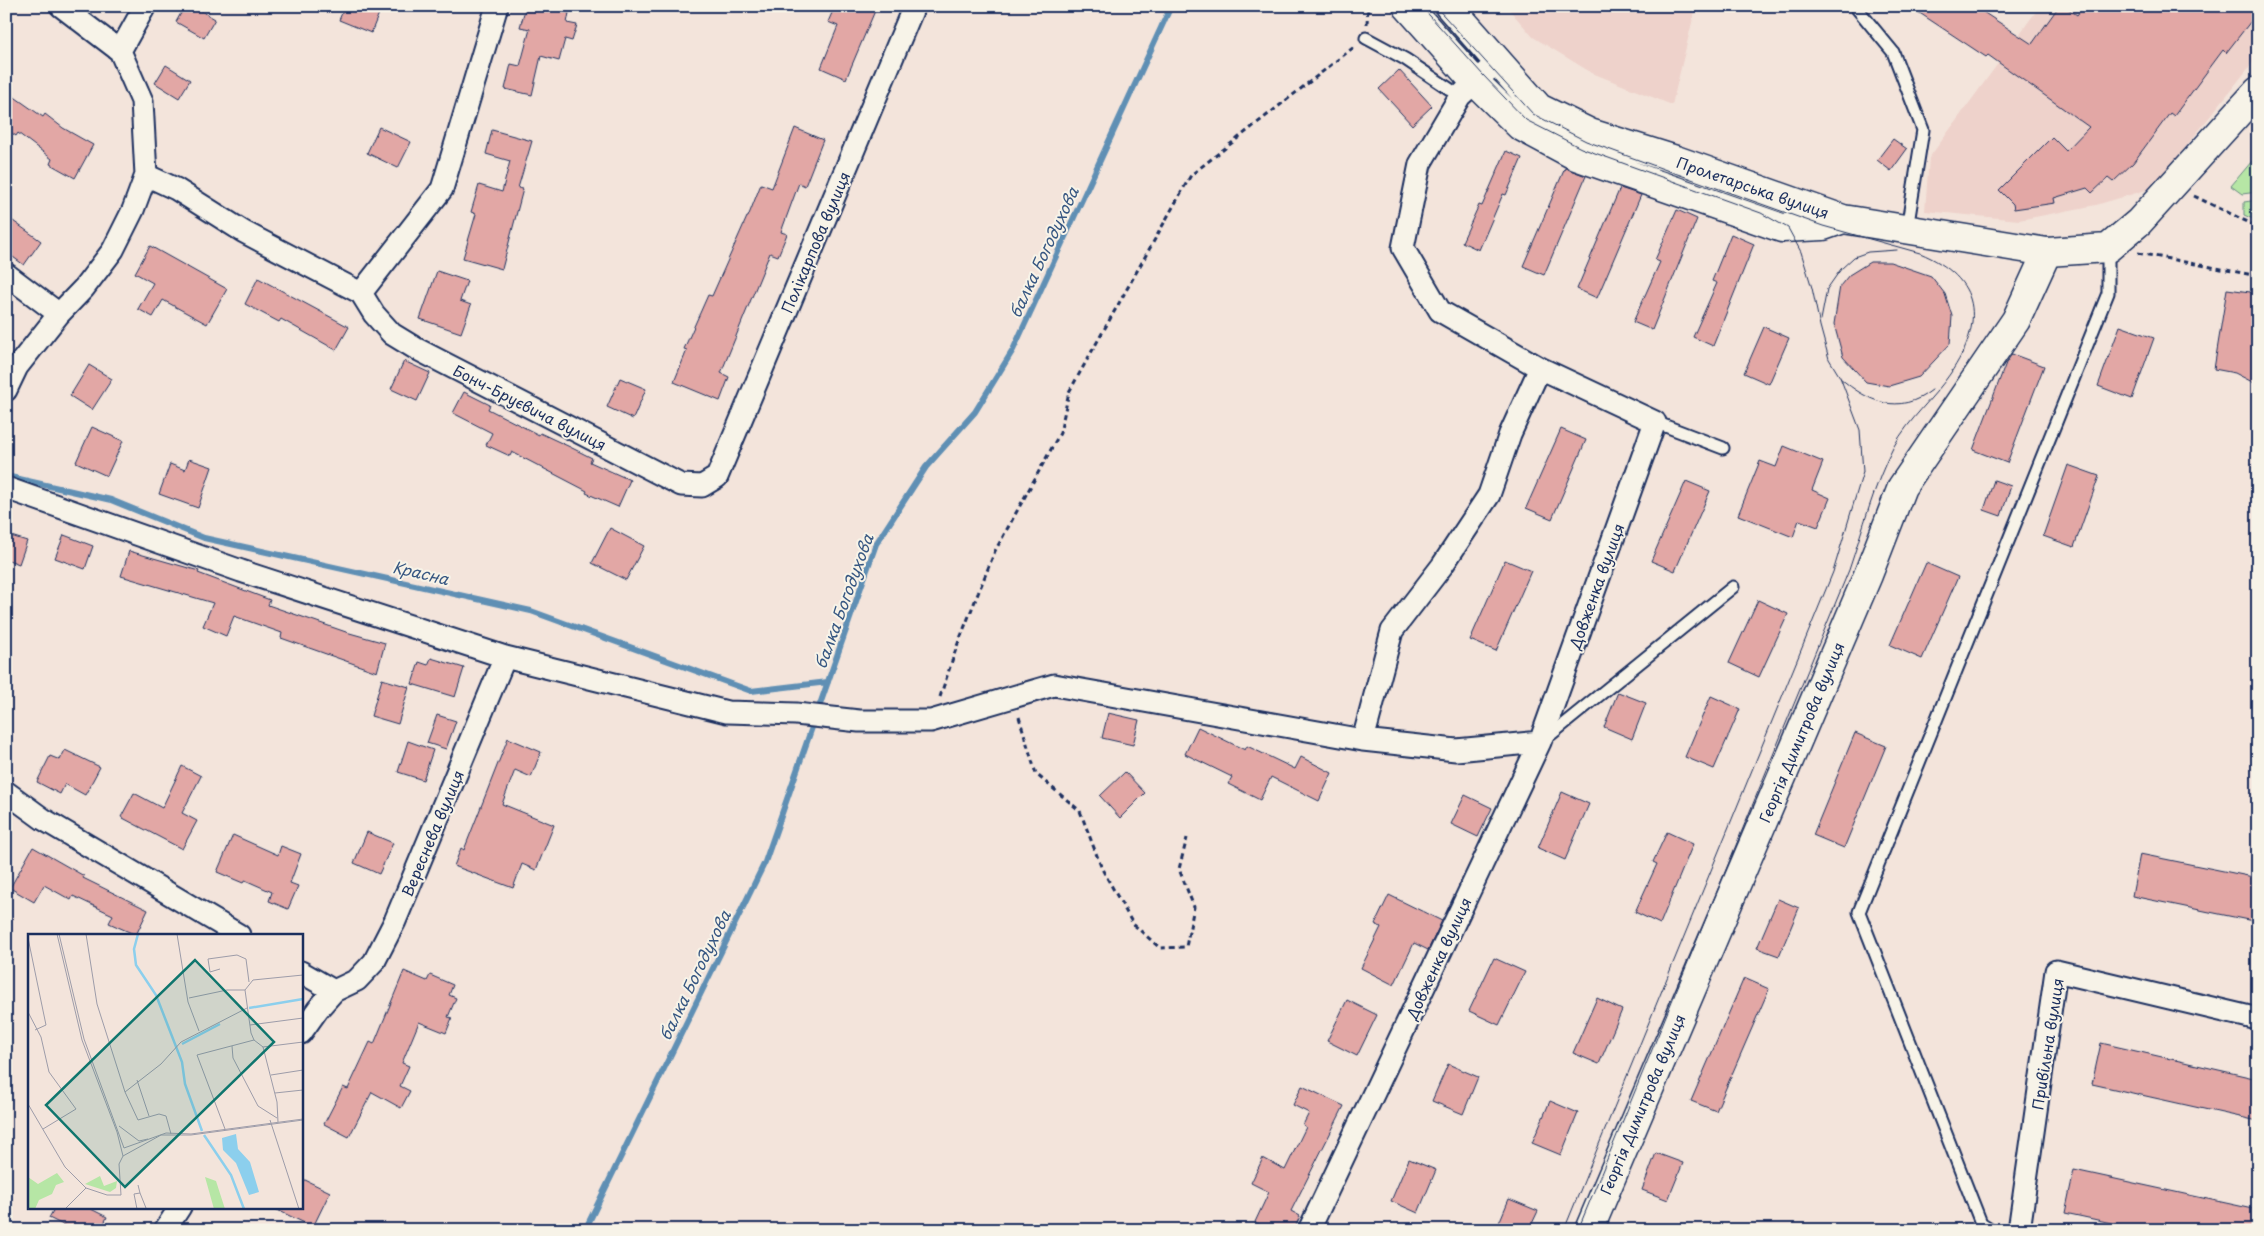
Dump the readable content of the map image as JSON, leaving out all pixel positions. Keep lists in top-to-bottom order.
{
  "streets": {
    "main road": ["Пролетарська вулиця", "Георгія Димитрова вулиця"],
    "street": [
      "Полікарпова вулиця",
      "Бонч-Бруєвича вулиця",
      "Довженка вулиця",
      "Вереснева вулиця",
      "Привільна вулиця"
    ]
  },
  "crossings": [
    ["Полікарпова вулиця", "Бонч-Бруєвича вулиця"]
  ],
  "water": ["балка Богодухова", "Красна"]
}
